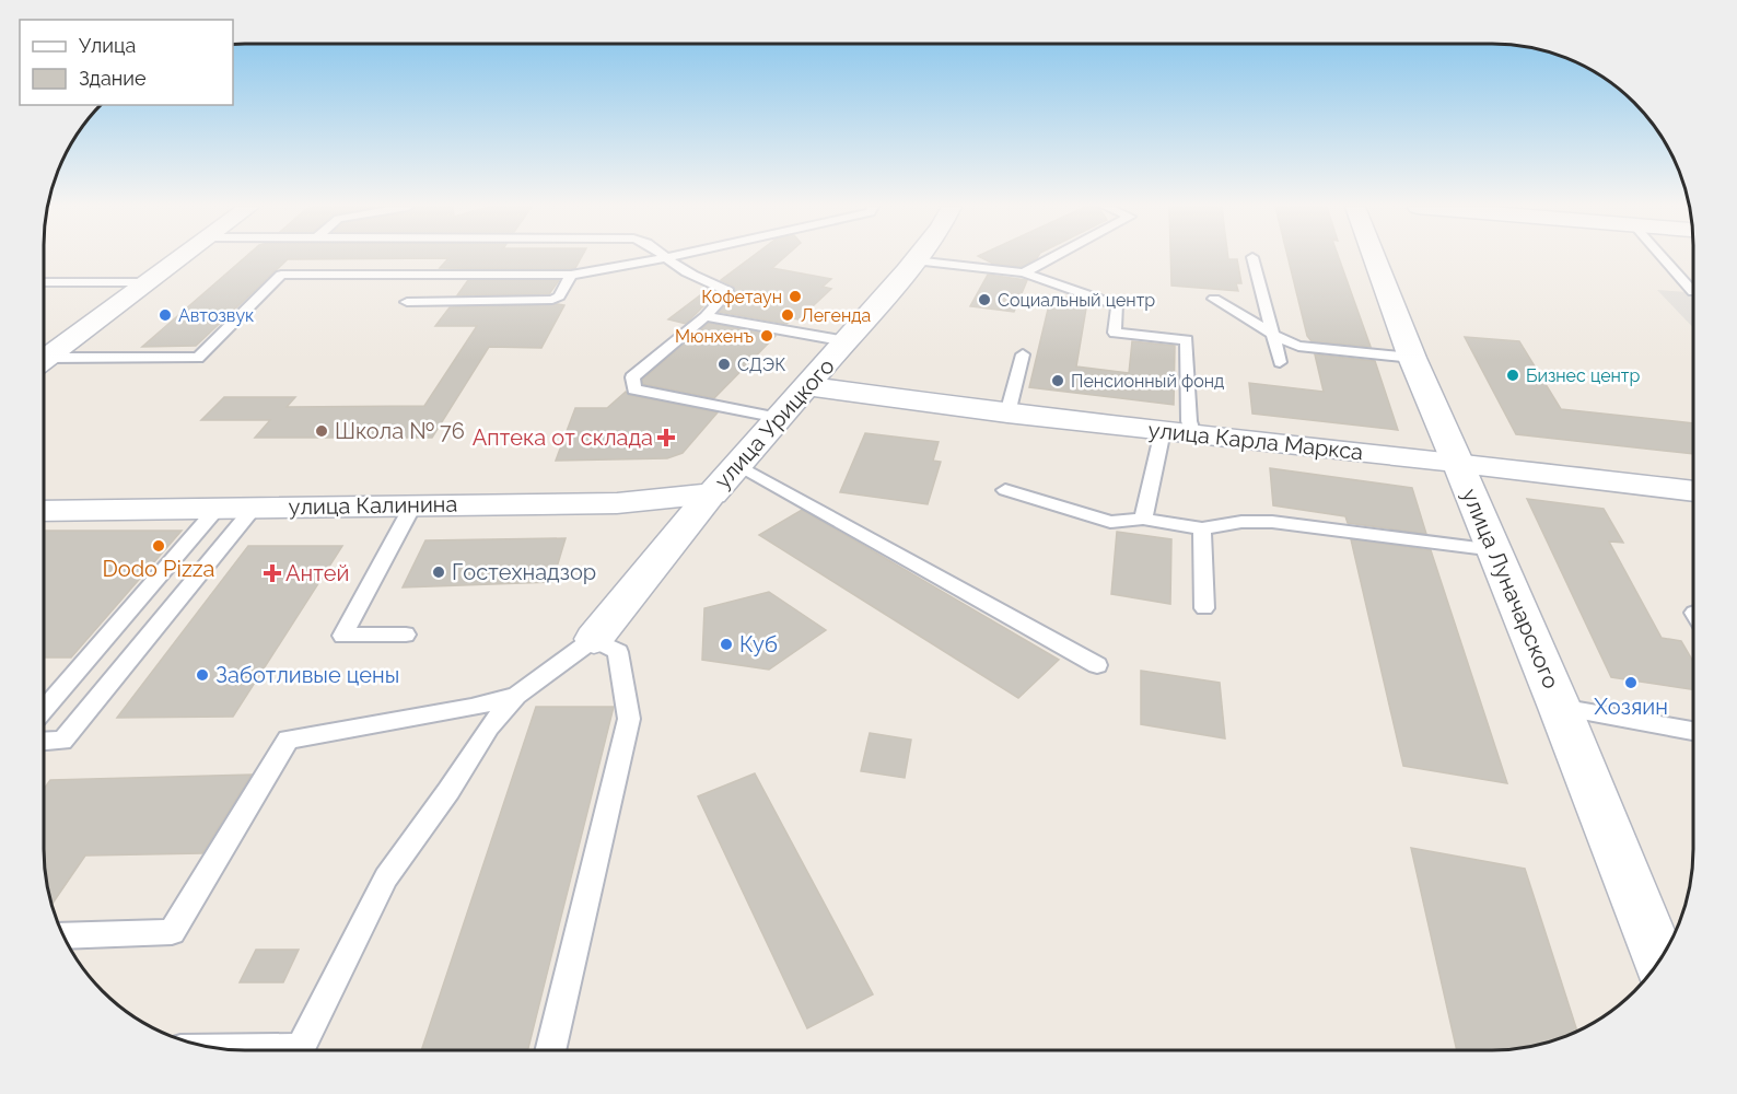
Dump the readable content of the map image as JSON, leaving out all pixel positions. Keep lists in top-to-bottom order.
{
  "streets": {
    "street": [
      "улица Урицкого",
      "улица Карла Маркса",
      "улица Калинина",
      "улица Луначарского"
    ]
  },
  "crossings": [
    ["улица Урицкого", "улица Карла Маркса"],
    ["улица Урицкого", "улица Калинина"],
    ["улица Карла Маркса", "улица Луначарского"]
  ],
  "places": {
    "other": [
      "Кофетаун",
      "Социальный центр",
      "Автозвук",
      "Легенда",
      "Мюнхенъ",
      "СДЭК",
      "Бизнес центр",
      "Пенсионный фонд",
      "Школа № 76",
      "Dodo Pizza",
      "Гостехнадзор",
      "Куб",
      "Заботливые цены",
      "Хозяин"
    ],
    "health": ["Аптека от склада", "Антей"]
  },
  "legend": ["Улица", "Здание"]
}
